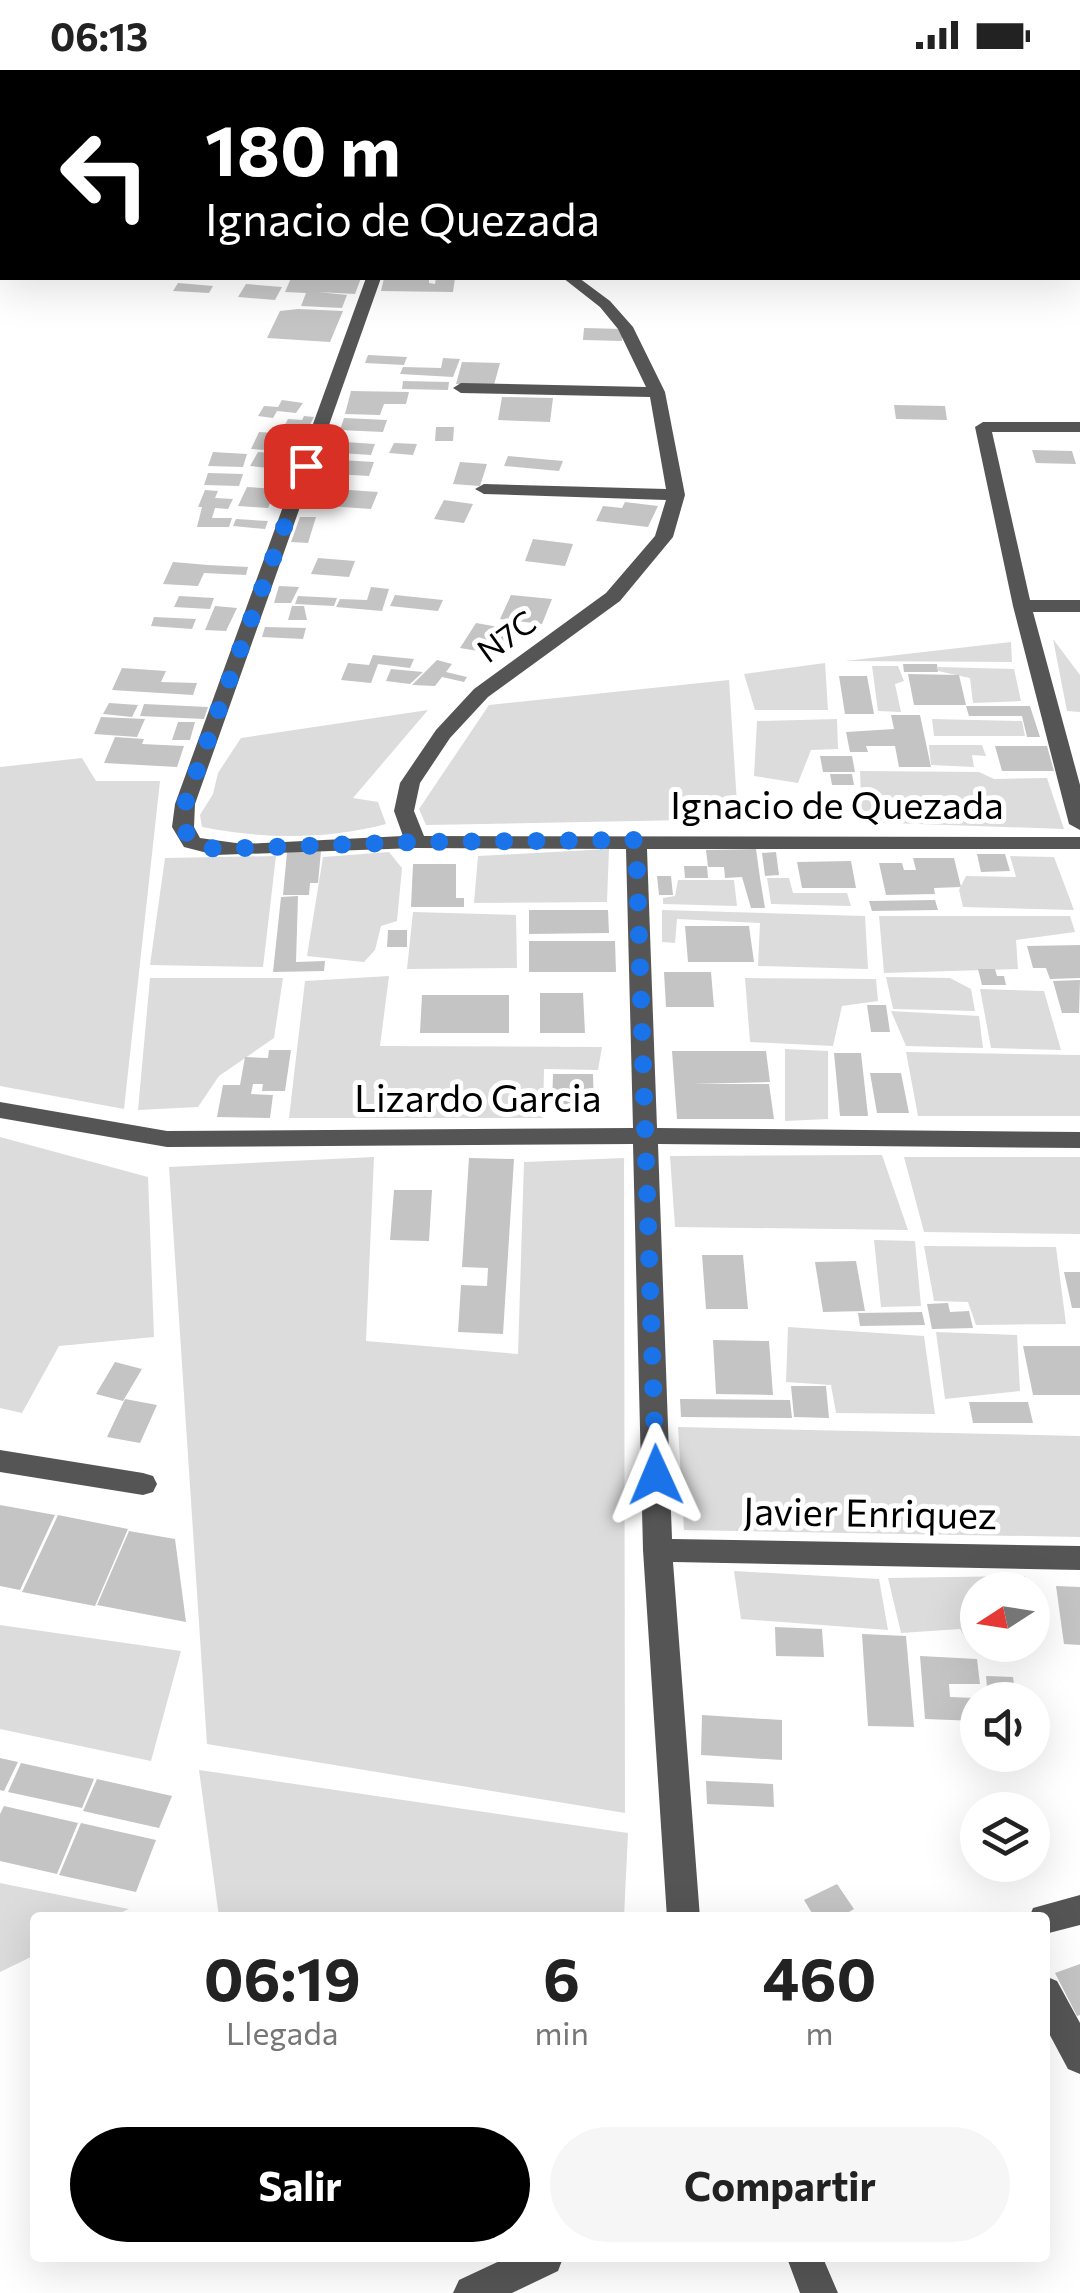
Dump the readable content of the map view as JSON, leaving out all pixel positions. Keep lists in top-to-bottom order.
{
  "streets": {
    "street": [
      "N7C",
      "Ignacio de Quezada",
      "Lizardo Garcia",
      "Javier Enriquez"
    ]
  },
  "crossings": [
    ["N7C", "Ignacio de Quezada"]
  ],
  "north": "left",
  "page": {
    "status": "06:13",
    "turn": ["180 m", "Ignacio de Quezada"],
    "eta": [
      "06:19",
      "Llegada",
      "6",
      "min",
      "460",
      "m"
    ],
    "buttons": ["Salir", "Compartir"]
  }
}
